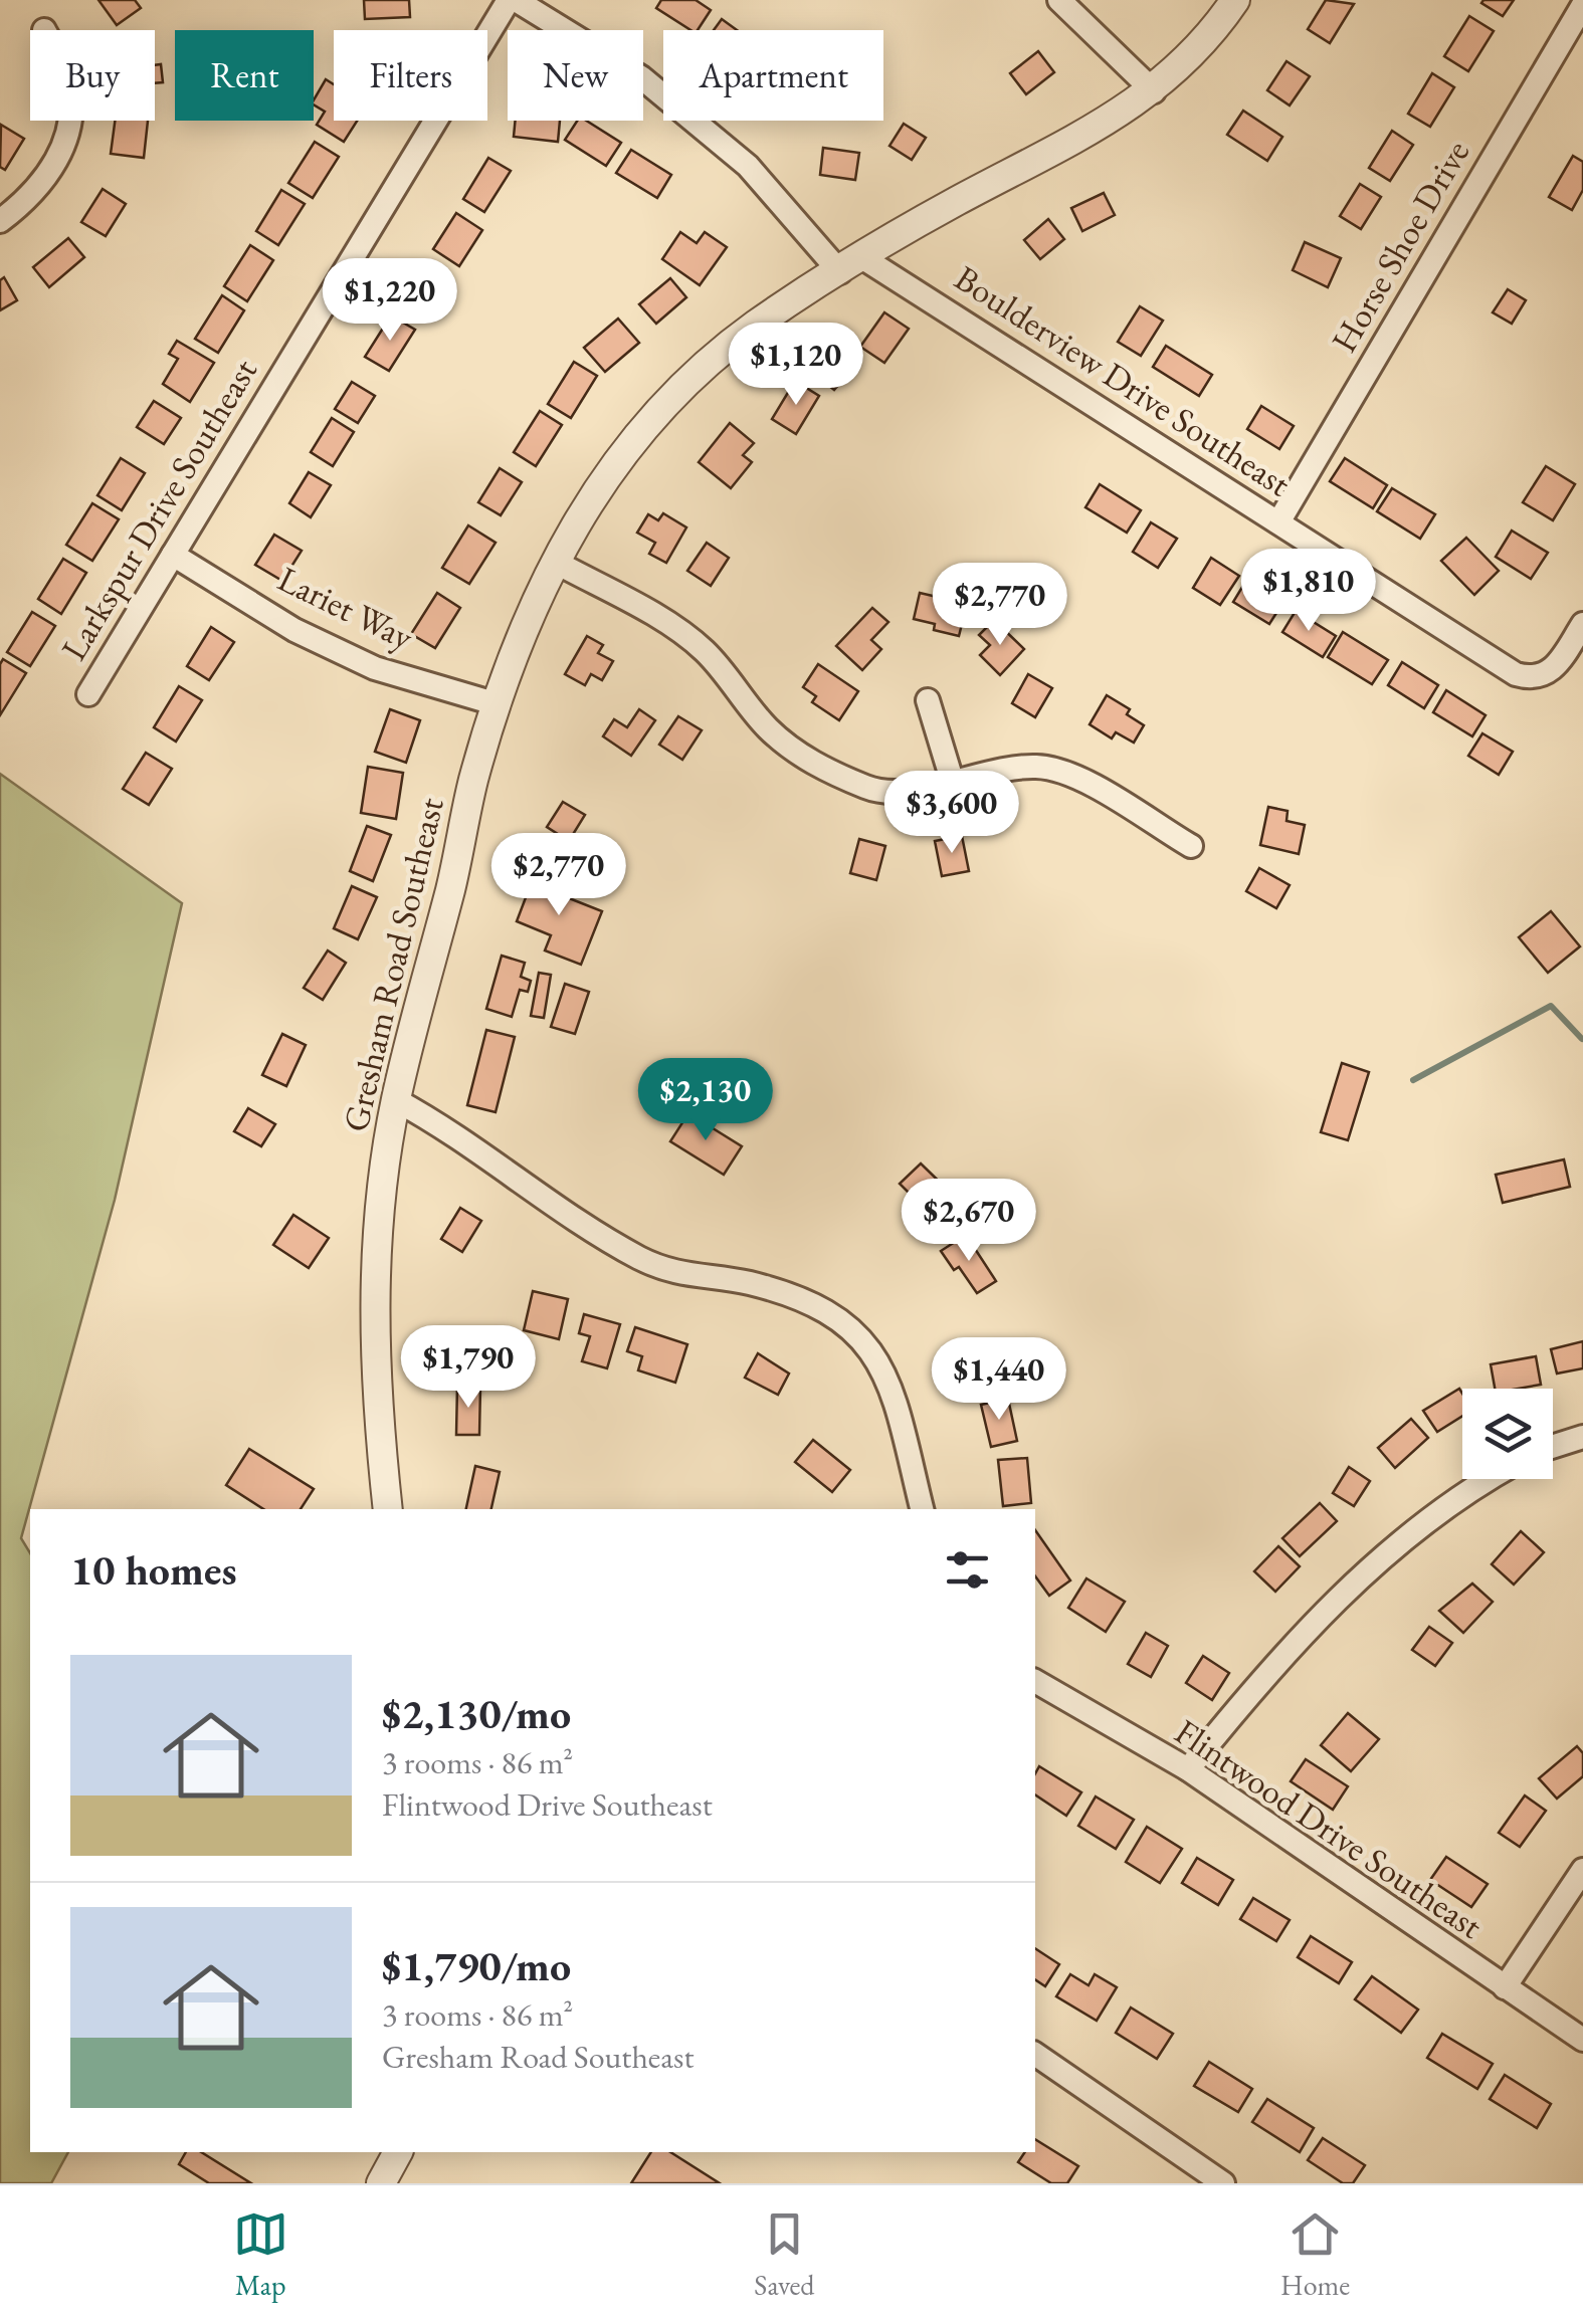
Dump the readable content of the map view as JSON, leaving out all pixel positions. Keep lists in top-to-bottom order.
{
  "streets": {
    "street": [
      "Horse Shoe Drive",
      "Boulderview Drive Southeast",
      "Larkspur Drive Southeast",
      "Lariet Way",
      "Gresham Road Southeast",
      "Flintwood Drive Southeast"
    ]
  },
  "crossings": [
    ["Horse Shoe Drive", "Boulderview Drive Southeast"],
    ["Boulderview Drive Southeast", "Larkspur Drive Southeast"],
    ["Boulderview Drive Southeast", "Gresham Road Southeast"],
    ["Larkspur Drive Southeast", "Lariet Way"],
    ["Lariet Way", "Gresham Road Southeast"]
  ],
  "page": {
    "chip": [
      "Buy",
      "Rent",
      "Filters",
      "New",
      "Apartment"
    ],
    "price": [
      "$1,220",
      "$1,120",
      "$1,810",
      "$2,770",
      "$3,600",
      "$2,770",
      "$2,130",
      "$2,670",
      "$1,790",
      "$1,440"
    ],
    "heading": "10 homes",
    "list": [
      {
        "name": "$2,130/mo",
        "note": "3 rooms · 86 m² · Flintwood Drive Southeast"
      },
      {
        "name": "$1,790/mo",
        "note": "3 rooms · 86 m² · Gresham Road Southeast"
      }
    ],
    "tabs": ["Map", "Saved", "Home"]
  }
}
